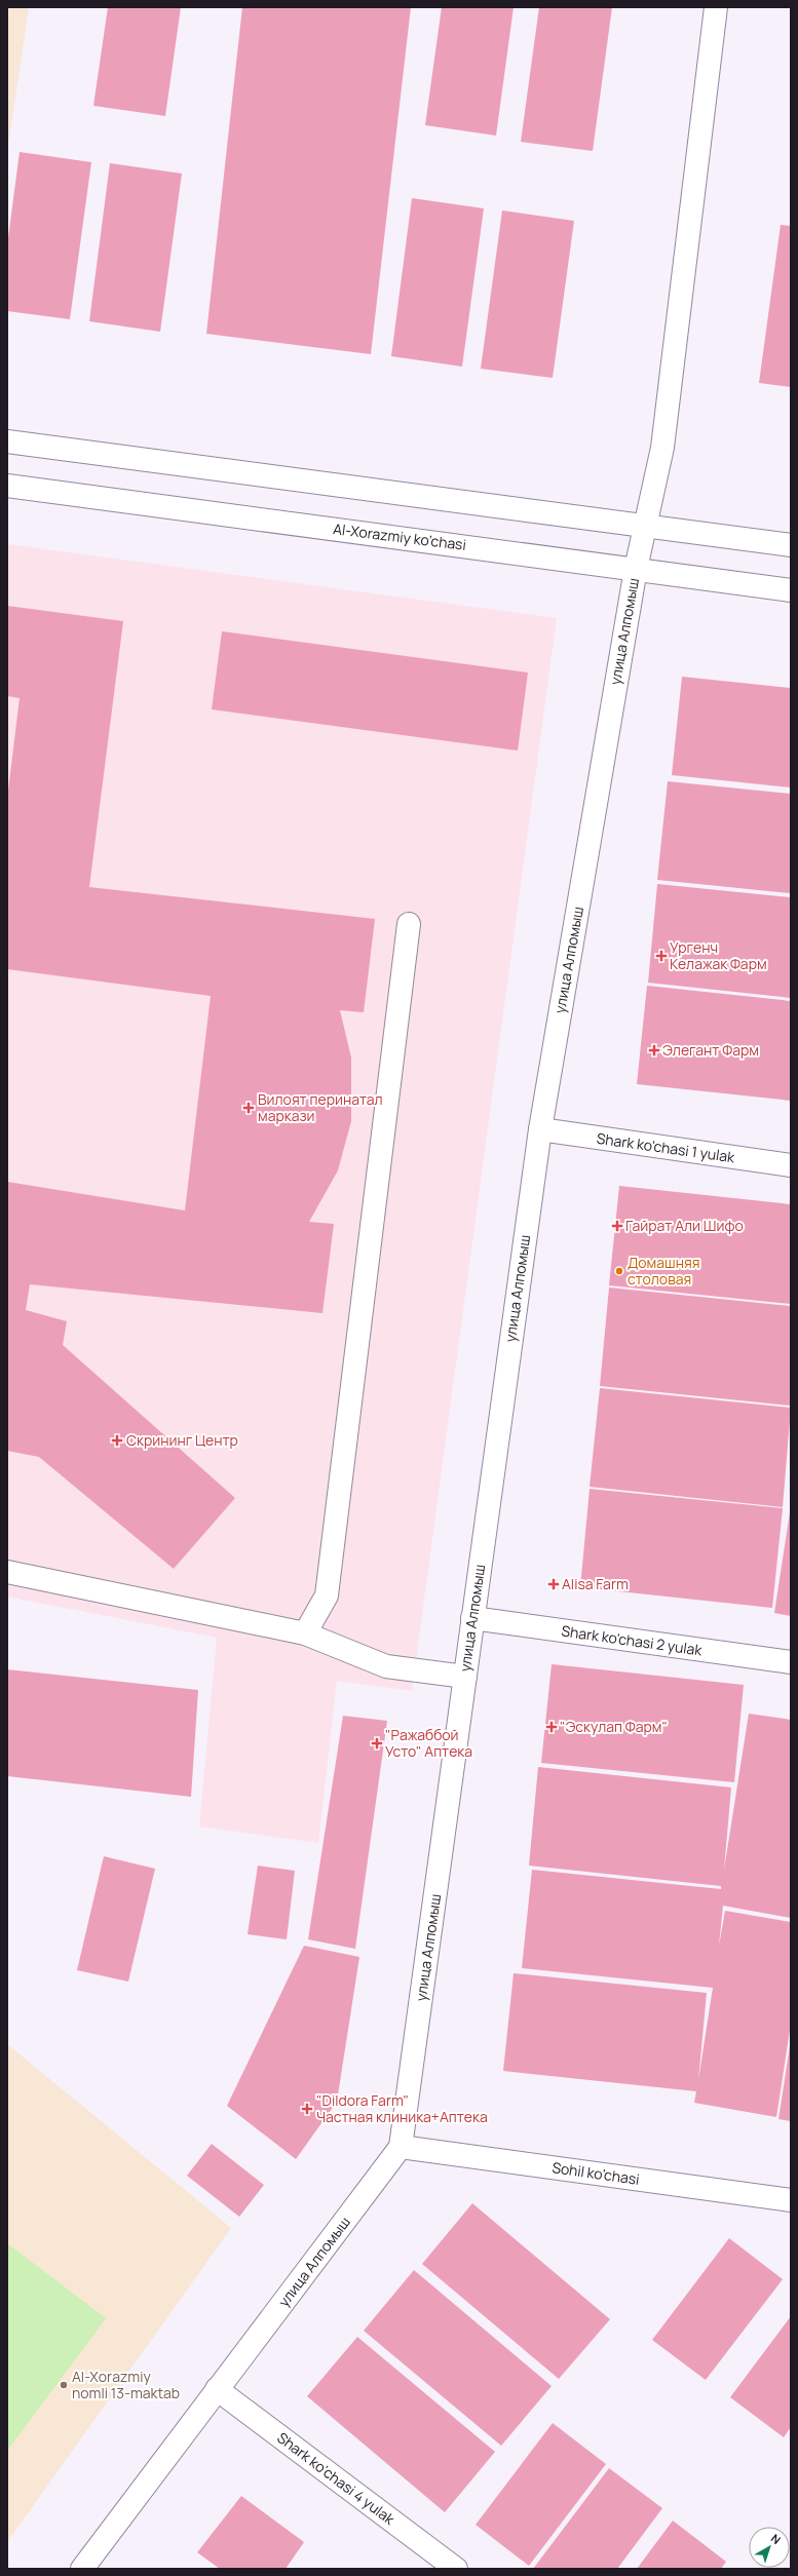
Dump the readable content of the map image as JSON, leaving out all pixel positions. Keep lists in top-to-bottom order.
{
  "streets": {
    "street": [
      "Al-Xorazmiy ko’chasi",
      "улица Алпомыш",
      "Shark ko'chasi 1 yulak",
      "Shark ko'chasi 2 yulak",
      "Sohil ko'chasi",
      "Shark ko'chasi 4 yulak"
    ]
  },
  "crossings": [
    ["Al-Xorazmiy ko’chasi", "улица Алпомыш"],
    ["улица Алпомыш", "Shark ko'chasi 1 yulak"],
    ["улица Алпомыш", "Shark ko'chasi 2 yulak"],
    ["улица Алпомыш", "Sohil ko'chasi"],
    ["улица Алпомыш", "Shark ko'chasi 4 yulak"]
  ],
  "places": {
    "health": [
      "Ургенч Келажак Фарм",
      "Элегант Фарм",
      "Вилоят перинатал маркази",
      "Гайрат Али Шифо",
      "Скрининг Центр",
      "Alisa Farm",
      "\"Эскулап Фарм\"",
      "\"Ражаббой Усто\" Аптека",
      "\"Dildora Farm\" Частная клиника+Аптека"
    ],
    "other": ["Домашняя столовая", "Аl-Xоrаzmiy nоmli 13-mаktаb"]
  },
  "north": "top right"
}
